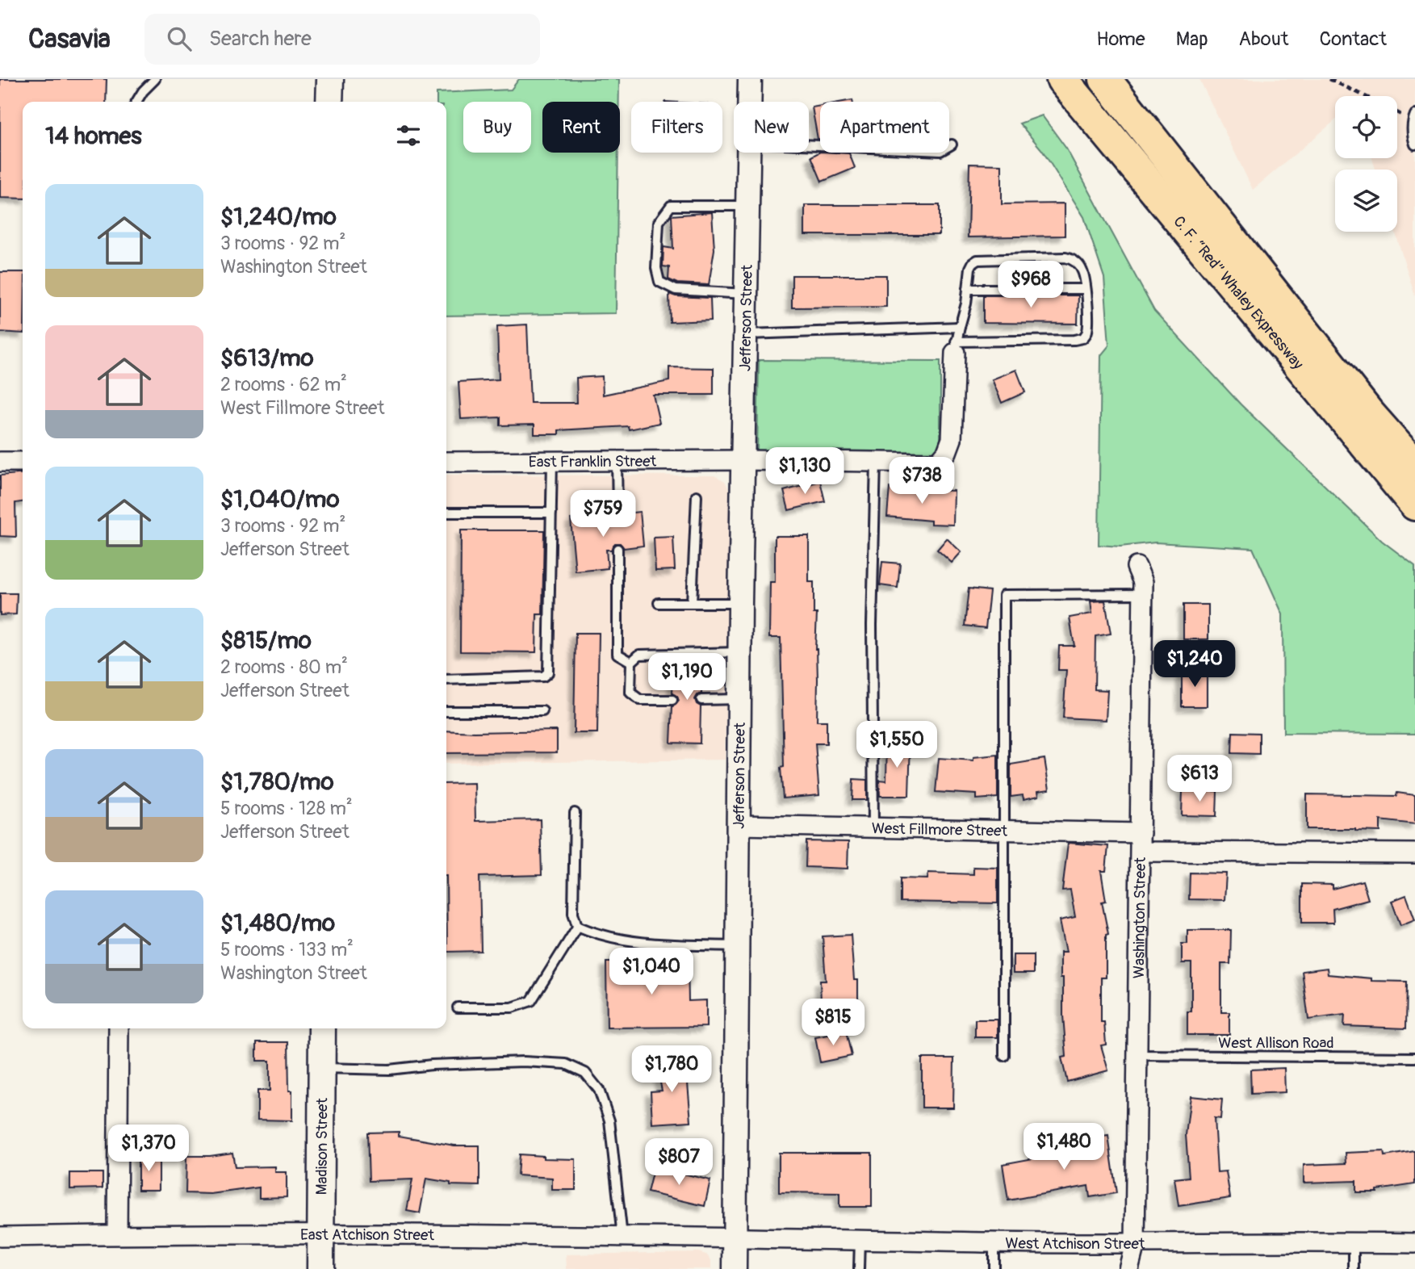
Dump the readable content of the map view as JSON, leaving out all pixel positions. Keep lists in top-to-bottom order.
{
  "streets": {
    "highway": ["C. F. “Red” Whaley Expressway"],
    "main road": ["Madison Street"],
    "street": [
      "Jefferson Street",
      "East Franklin Street",
      "West Fillmore Street",
      "Washington Street",
      "East Atchison Street",
      "West Atchison Street"
    ],
    "lane": ["West Allison Road"]
  },
  "crossings": [
    ["Jefferson Street", "East Franklin Street"],
    ["Jefferson Street", "West Fillmore Street"],
    ["Jefferson Street", "East Atchison Street"],
    ["Jefferson Street", "West Atchison Street"],
    ["West Fillmore Street", "Washington Street"],
    ["Washington Street", "West Allison Road"],
    ["Washington Street", "West Atchison Street"],
    ["Madison Street", "East Atchison Street"],
    ["East Atchison Street", "West Atchison Street"]
  ],
  "page": {
    "header": "Casavia",
    "search": "Search here",
    "nav": [
      "Home",
      "Map",
      "About",
      "Contact"
    ],
    "chip": [
      "Buy",
      "Rent",
      "Filters",
      "New",
      "Apartment"
    ],
    "heading": "14 homes",
    "list": [
      {
        "name": "$1,240/mo",
        "note": "3 rooms · 92 m² · Washington Street"
      },
      {
        "name": "$613/mo",
        "note": "2 rooms · 62 m² · West Fillmore Street"
      },
      {
        "name": "$1,040/mo",
        "note": "3 rooms · 92 m² · Jefferson Street"
      },
      {
        "name": "$815/mo",
        "note": "2 rooms · 80 m² · Jefferson Street"
      },
      {
        "name": "$1,780/mo",
        "note": "5 rooms · 128 m² · Jefferson Street"
      },
      {
        "name": "$1,480/mo",
        "note": "5 rooms · 133 m² · Washington Street"
      }
    ],
    "price": [
      "$968",
      "$1,130",
      "$738",
      "$759",
      "$1,240",
      "$1,190",
      "$1,550",
      "$613",
      "$1,040",
      "$815",
      "$1,780",
      "$1,480",
      "$1,370",
      "$807"
    ]
  }
}
